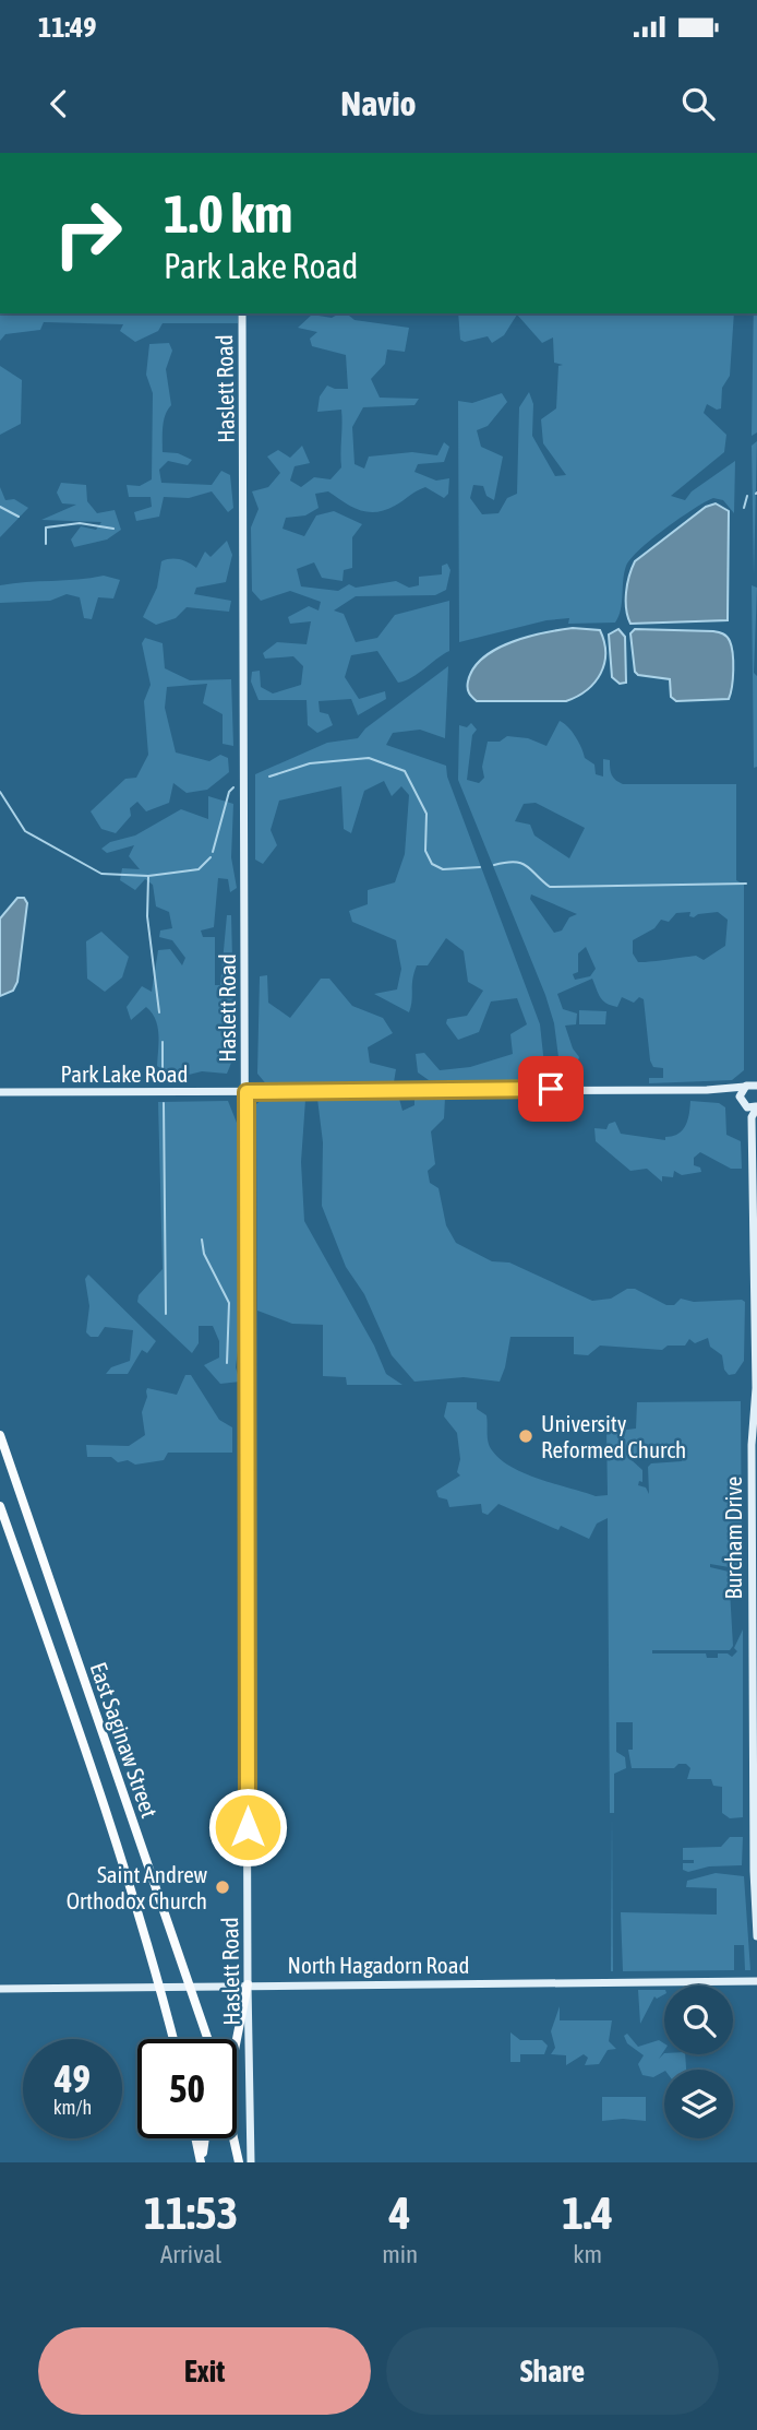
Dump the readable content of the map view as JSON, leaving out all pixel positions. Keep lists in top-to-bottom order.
{
  "streets": {
    "main road": ["East Saginaw Street"],
    "street": [
      "Haslett Road",
      "Park Lake Road",
      "Burcham Drive",
      "North Hagadorn Road"
    ]
  },
  "crossings": [
    ["Haslett Road", "Park Lake Road"],
    ["Haslett Road", "North Hagadorn Road"],
    ["Park Lake Road", "Burcham Drive"],
    ["East Saginaw Street", "North Hagadorn Road"]
  ],
  "places": ["University Reformed Church", "Saint Andrew Orthodox Church"],
  "page": {
    "status": "11:49",
    "header": "Navio",
    "turn": ["1.0 km", "Park Lake Road"],
    "speed": "49 km/h",
    "limit": "50",
    "eta": [
      "11:53",
      "Arrival",
      "4",
      "min",
      "1.4",
      "km"
    ],
    "buttons": ["Exit", "Share"]
  }
}
